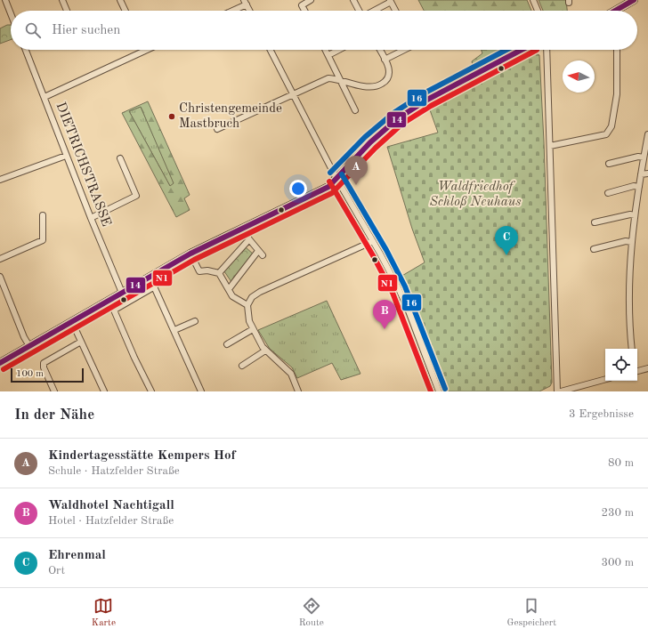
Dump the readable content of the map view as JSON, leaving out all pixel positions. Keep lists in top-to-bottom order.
{
  "streets": {
    "street": ["DIETRICHSTRASSE"]
  },
  "parks": ["Waldfriedhof Schloß Neuhaus"],
  "places": ["Christengemeinde Mastbruch"],
  "lines": ["transit line 14", "transit line N1", "transit line 16"],
  "scale_bar": "100 m",
  "north": "left",
  "page": {
    "search": "Hier suchen",
    "pins": ["A", "C", "B"],
    "scale": "100 m",
    "heading": ["In der Nähe", "3 Ergebnisse"],
    "list": [
      {
        "mark": "A",
        "name": "Kindertagesstätte Kempers Hof",
        "note": "Schule · Hatzfelder Straße",
        "value": "80 m"
      },
      {
        "mark": "B",
        "name": "Waldhotel Nachtigall",
        "note": "Hotel · Hatzfelder Straße",
        "value": "230 m"
      },
      {
        "mark": "C",
        "name": "Ehrenmal",
        "note": "Ort",
        "value": "300 m"
      }
    ],
    "nav": ["Karte", "Route", "Gespeichert"]
  }
}
